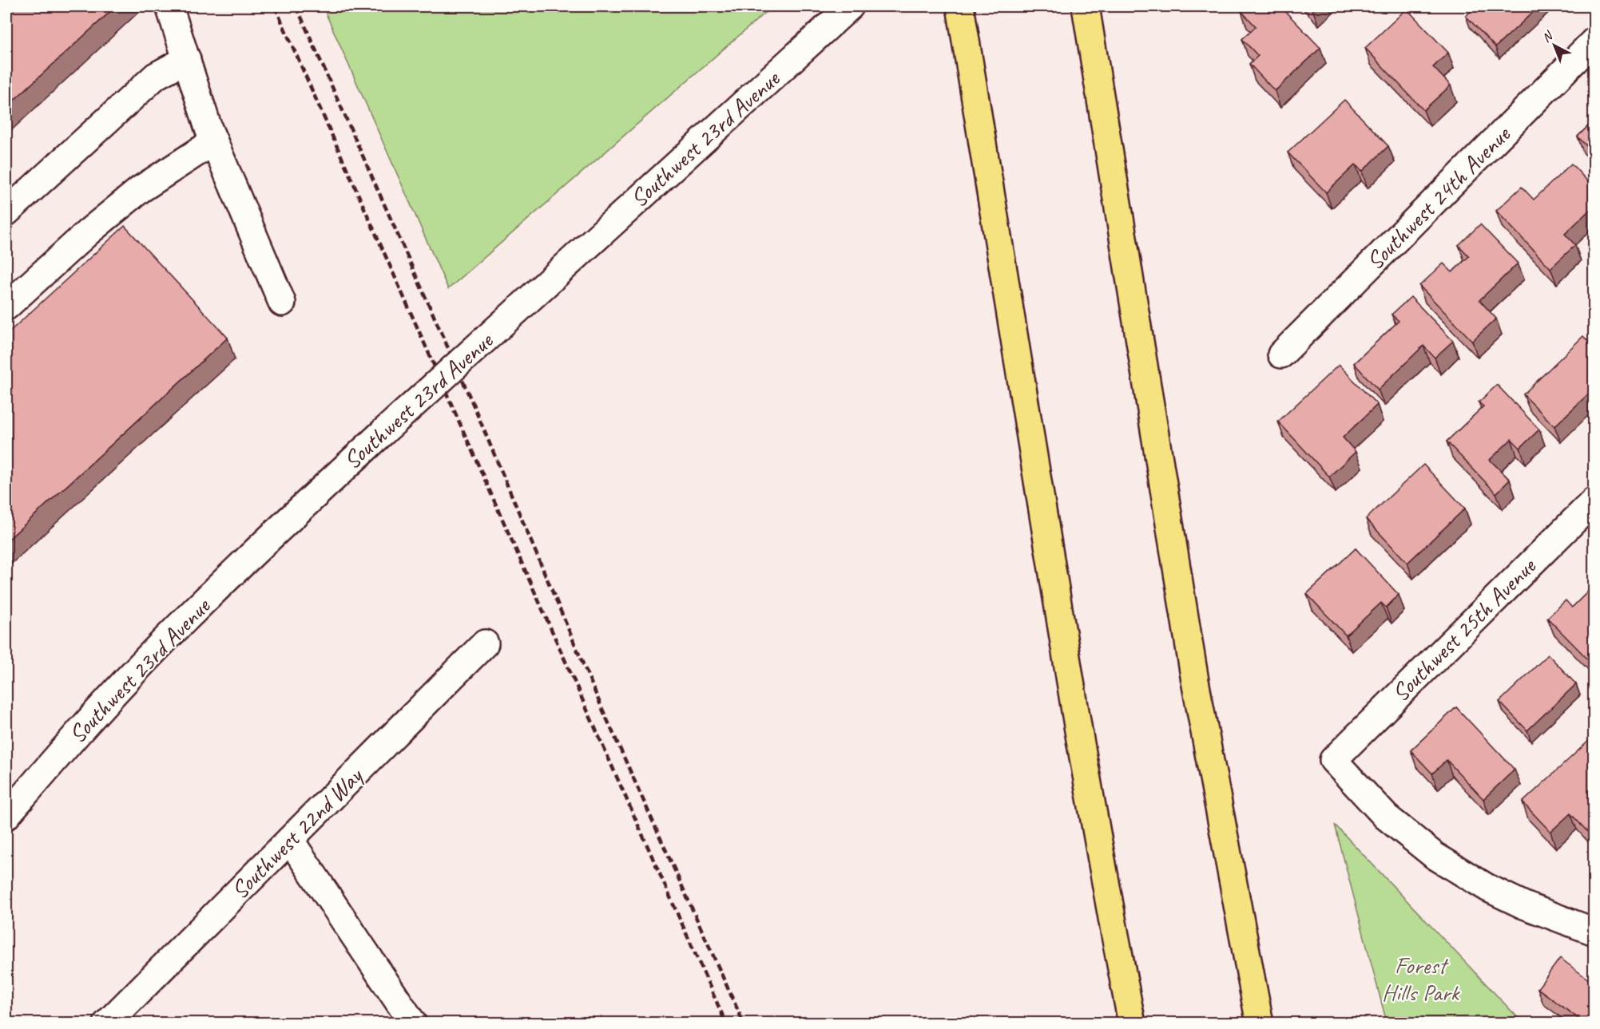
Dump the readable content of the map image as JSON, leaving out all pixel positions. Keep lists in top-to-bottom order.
{
  "streets": {
    "street": [
      "Southwest 23rd Avenue",
      "Southwest 24th Avenue",
      "Southwest 25th Avenue",
      "Southwest 22nd Way"
    ]
  },
  "parks": ["Forest Hills Park"],
  "north": "top left"
}
